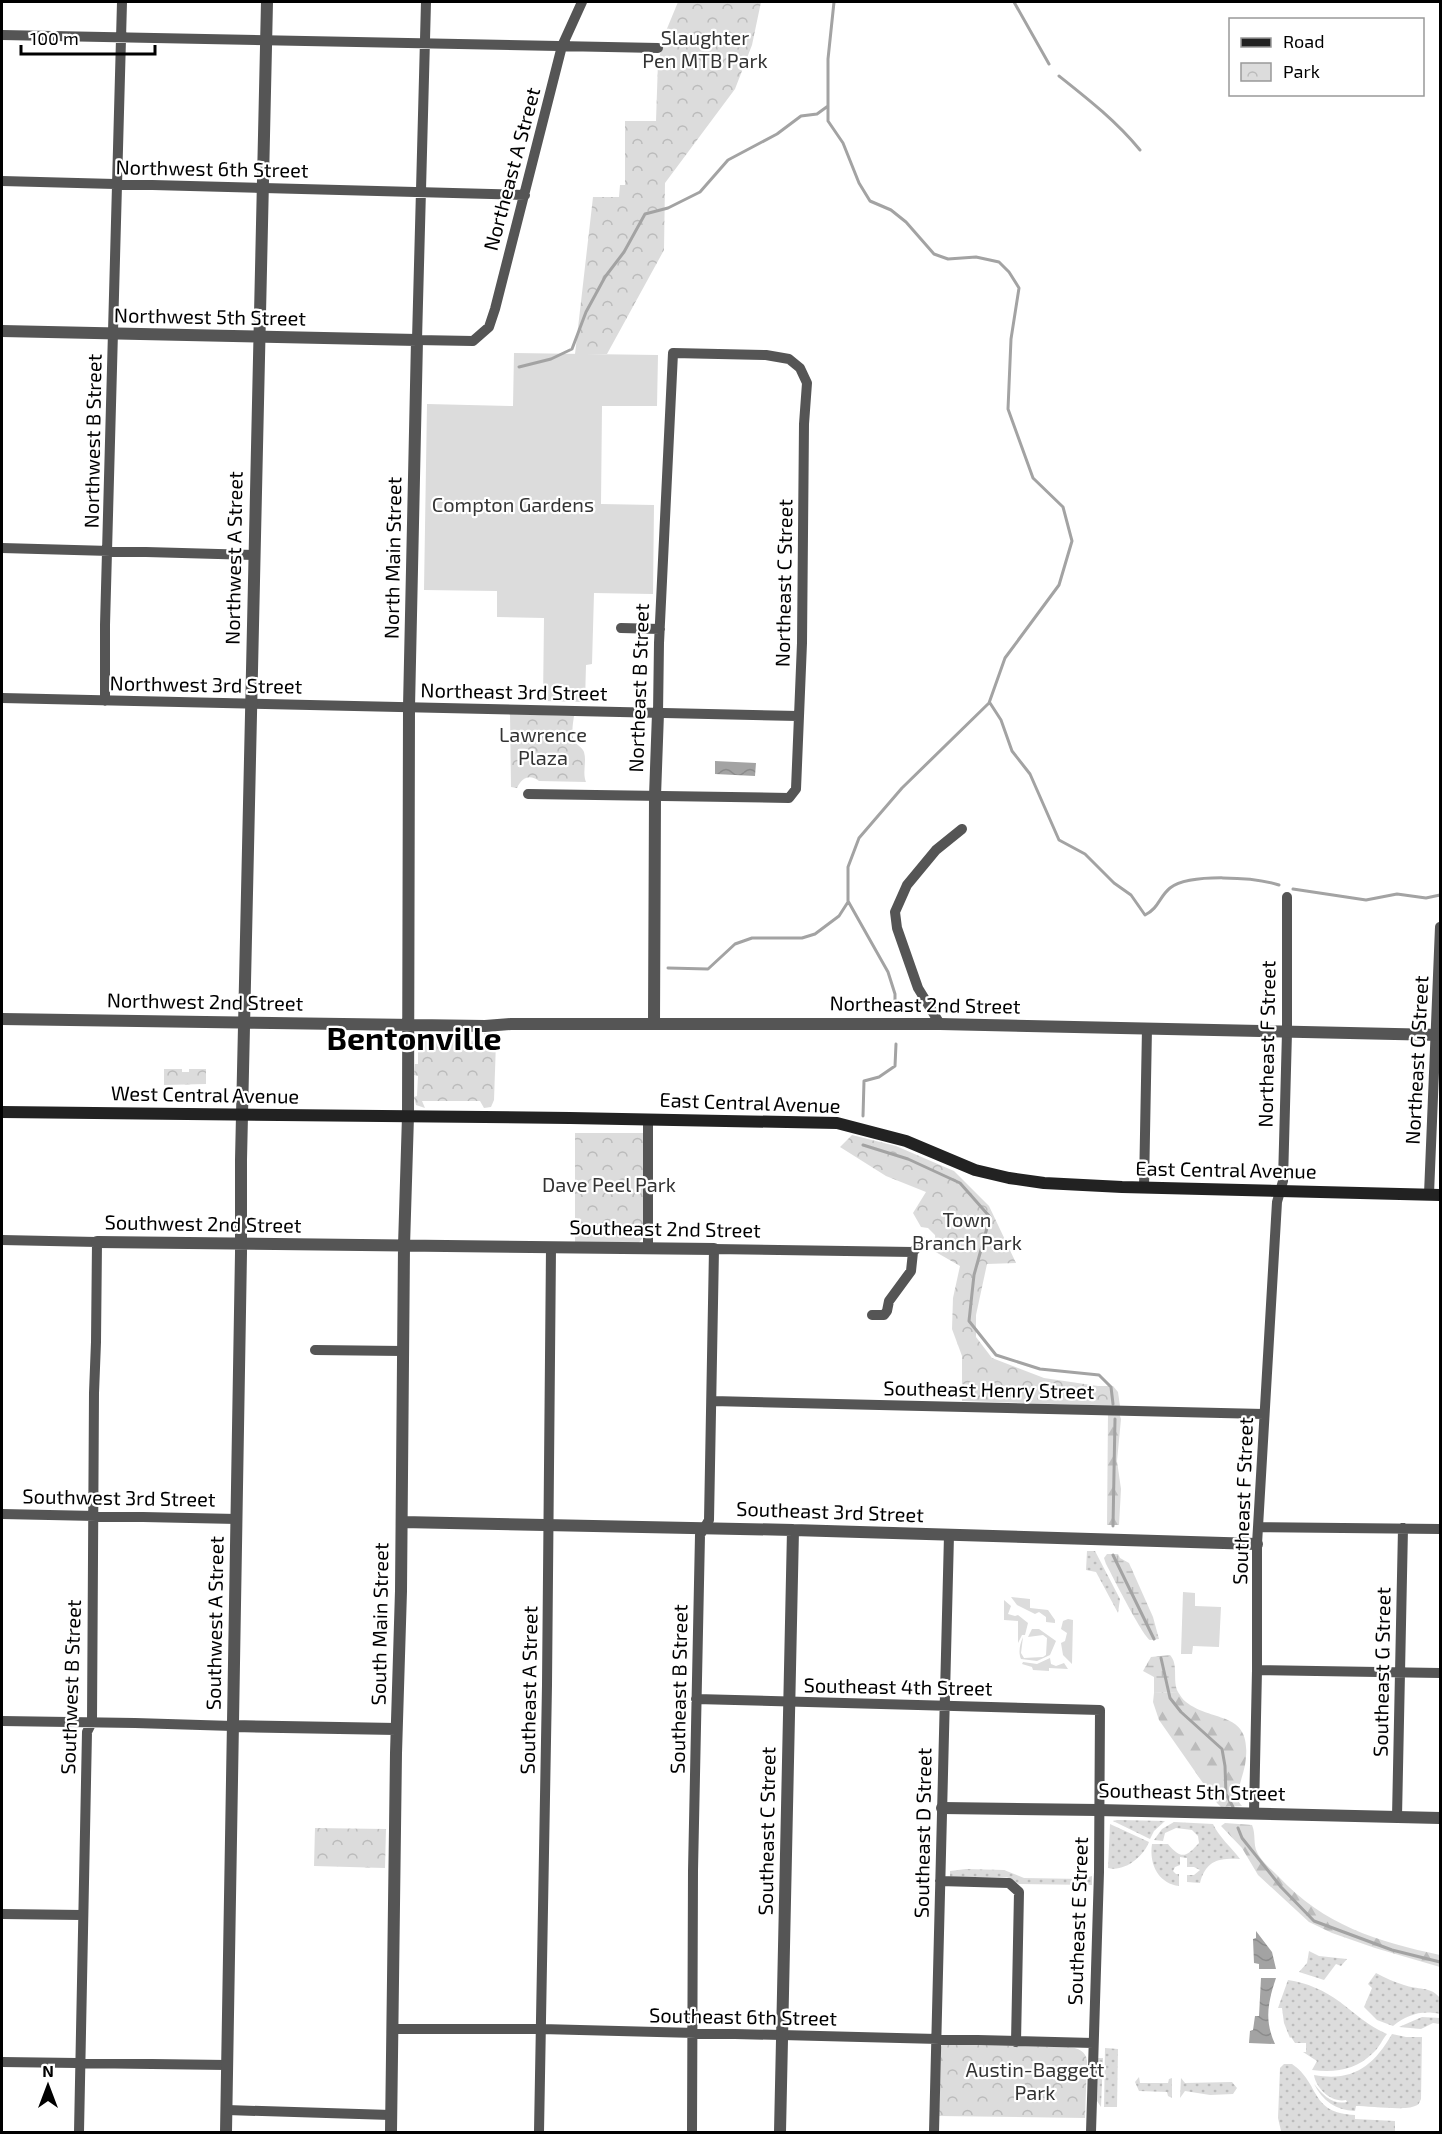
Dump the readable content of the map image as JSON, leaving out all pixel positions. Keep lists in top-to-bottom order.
{
  "streets": {
    "main road": ["West Central Avenue", "East Central Avenue"],
    "street": [
      "Northwest 6th Street",
      "Northeast A Street",
      "Northwest 5th Street",
      "Northwest B Street",
      "Northwest A Street",
      "North Main Street",
      "Northeast C Street",
      "Northwest 3rd Street",
      "Northeast B Street",
      "Northeast 3rd Street",
      "Northwest 2nd Street",
      "Northeast 2nd Street",
      "Northeast F Street",
      "Northeast G Street",
      "Southwest 2nd Street",
      "Southeast 2nd Street",
      "Southeast Henry Street",
      "Southwest 3rd Street",
      "Southeast F Street",
      "Southeast 3rd Street",
      "Southwest A Street",
      "South Main Street",
      "Southeast G Street",
      "Southwest B Street",
      "Southeast 4th Street",
      "Southeast B Street",
      "Southeast A Street",
      "Southeast 5th Street",
      "Southeast C Street",
      "Southeast D Street",
      "Southeast E Street",
      "Southeast 6th Street"
    ]
  },
  "crossings": [
    ["Northwest 6th Street", "Northeast A Street"],
    ["Northwest 6th Street", "Northwest B Street"],
    ["Northwest 6th Street", "Northwest A Street"],
    ["Northwest 6th Street", "North Main Street"],
    ["Northeast A Street", "Northwest 5th Street"],
    ["Northeast A Street", "North Main Street"],
    ["Northwest 5th Street", "Northwest B Street"],
    ["Northwest 5th Street", "Northwest A Street"],
    ["Northwest 5th Street", "North Main Street"],
    ["Northwest B Street", "Northwest 3rd Street"],
    ["Northwest A Street", "Northwest 3rd Street"],
    ["Northwest A Street", "Northwest 2nd Street"],
    ["Northwest A Street", "West Central Avenue"],
    ["Northwest A Street", "Southwest A Street"],
    ["North Main Street", "Northwest 3rd Street"],
    ["North Main Street", "Northeast 3rd Street"],
    ["North Main Street", "Northwest 2nd Street"],
    ["North Main Street", "Northeast 2nd Street"],
    ["North Main Street", "West Central Avenue"],
    ["North Main Street", "East Central Avenue"],
    ["North Main Street", "South Main Street"],
    ["Northeast C Street", "Northeast B Street"],
    ["Northeast C Street", "Northeast 3rd Street"],
    ["Northwest 3rd Street", "Northeast 3rd Street"],
    ["Northeast B Street", "Northeast 3rd Street"],
    ["Northeast B Street", "Northeast 2nd Street"],
    ["Northwest 2nd Street", "Northeast 2nd Street"],
    ["Northeast 2nd Street", "Northeast F Street"],
    ["Northeast 2nd Street", "Northeast G Street"],
    ["Northeast F Street", "East Central Avenue"],
    ["Northeast F Street", "Southeast F Street"],
    ["Northeast G Street", "East Central Avenue"],
    ["West Central Avenue", "East Central Avenue"],
    ["West Central Avenue", "Southwest A Street"],
    ["West Central Avenue", "South Main Street"],
    ["East Central Avenue", "Southeast F Street"],
    ["East Central Avenue", "South Main Street"],
    ["Southwest 2nd Street", "Southeast 2nd Street"],
    ["Southwest 2nd Street", "Southwest A Street"],
    ["Southwest 2nd Street", "South Main Street"],
    ["Southwest 2nd Street", "Southwest B Street"],
    ["Southeast 2nd Street", "South Main Street"],
    ["Southeast 2nd Street", "Southeast B Street"],
    ["Southeast 2nd Street", "Southeast A Street"],
    ["Southeast Henry Street", "Southeast F Street"],
    ["Southeast Henry Street", "Southeast B Street"],
    ["Southwest 3rd Street", "Southwest A Street"],
    ["Southwest 3rd Street", "Southwest B Street"],
    ["Southeast F Street", "Southeast 3rd Street"],
    ["Southeast F Street", "Southeast 5th Street"],
    ["Southeast 3rd Street", "South Main Street"],
    ["Southeast 3rd Street", "Southeast B Street"],
    ["Southeast 3rd Street", "Southeast A Street"],
    ["Southeast 3rd Street", "Southeast C Street"],
    ["Southeast 3rd Street", "Southeast D Street"],
    ["South Main Street", "Southeast 6th Street"],
    ["Southeast G Street", "Southeast 5th Street"],
    ["Southeast 4th Street", "Southeast B Street"],
    ["Southeast 4th Street", "Southeast C Street"],
    ["Southeast 4th Street", "Southeast D Street"],
    ["Southeast 4th Street", "Southeast E Street"],
    ["Southeast B Street", "Southeast 6th Street"],
    ["Southeast A Street", "Southeast 6th Street"],
    ["Southeast 5th Street", "Southeast D Street"],
    ["Southeast 5th Street", "Southeast E Street"],
    ["Southeast C Street", "Southeast 6th Street"],
    ["Southeast D Street", "Southeast 6th Street"],
    ["Southeast E Street", "Southeast 6th Street"]
  ],
  "districts": ["Bentonville"],
  "parks": [
    "Slaughter Pen MTB Park",
    "Compton Gardens",
    "Lawrence Plaza",
    "Dave Peel Park",
    "Town Branch Park",
    "Austin-Baggett Park"
  ],
  "legend": ["Road", "Park"],
  "scale_bar": "100 m",
  "north": "top"
}
